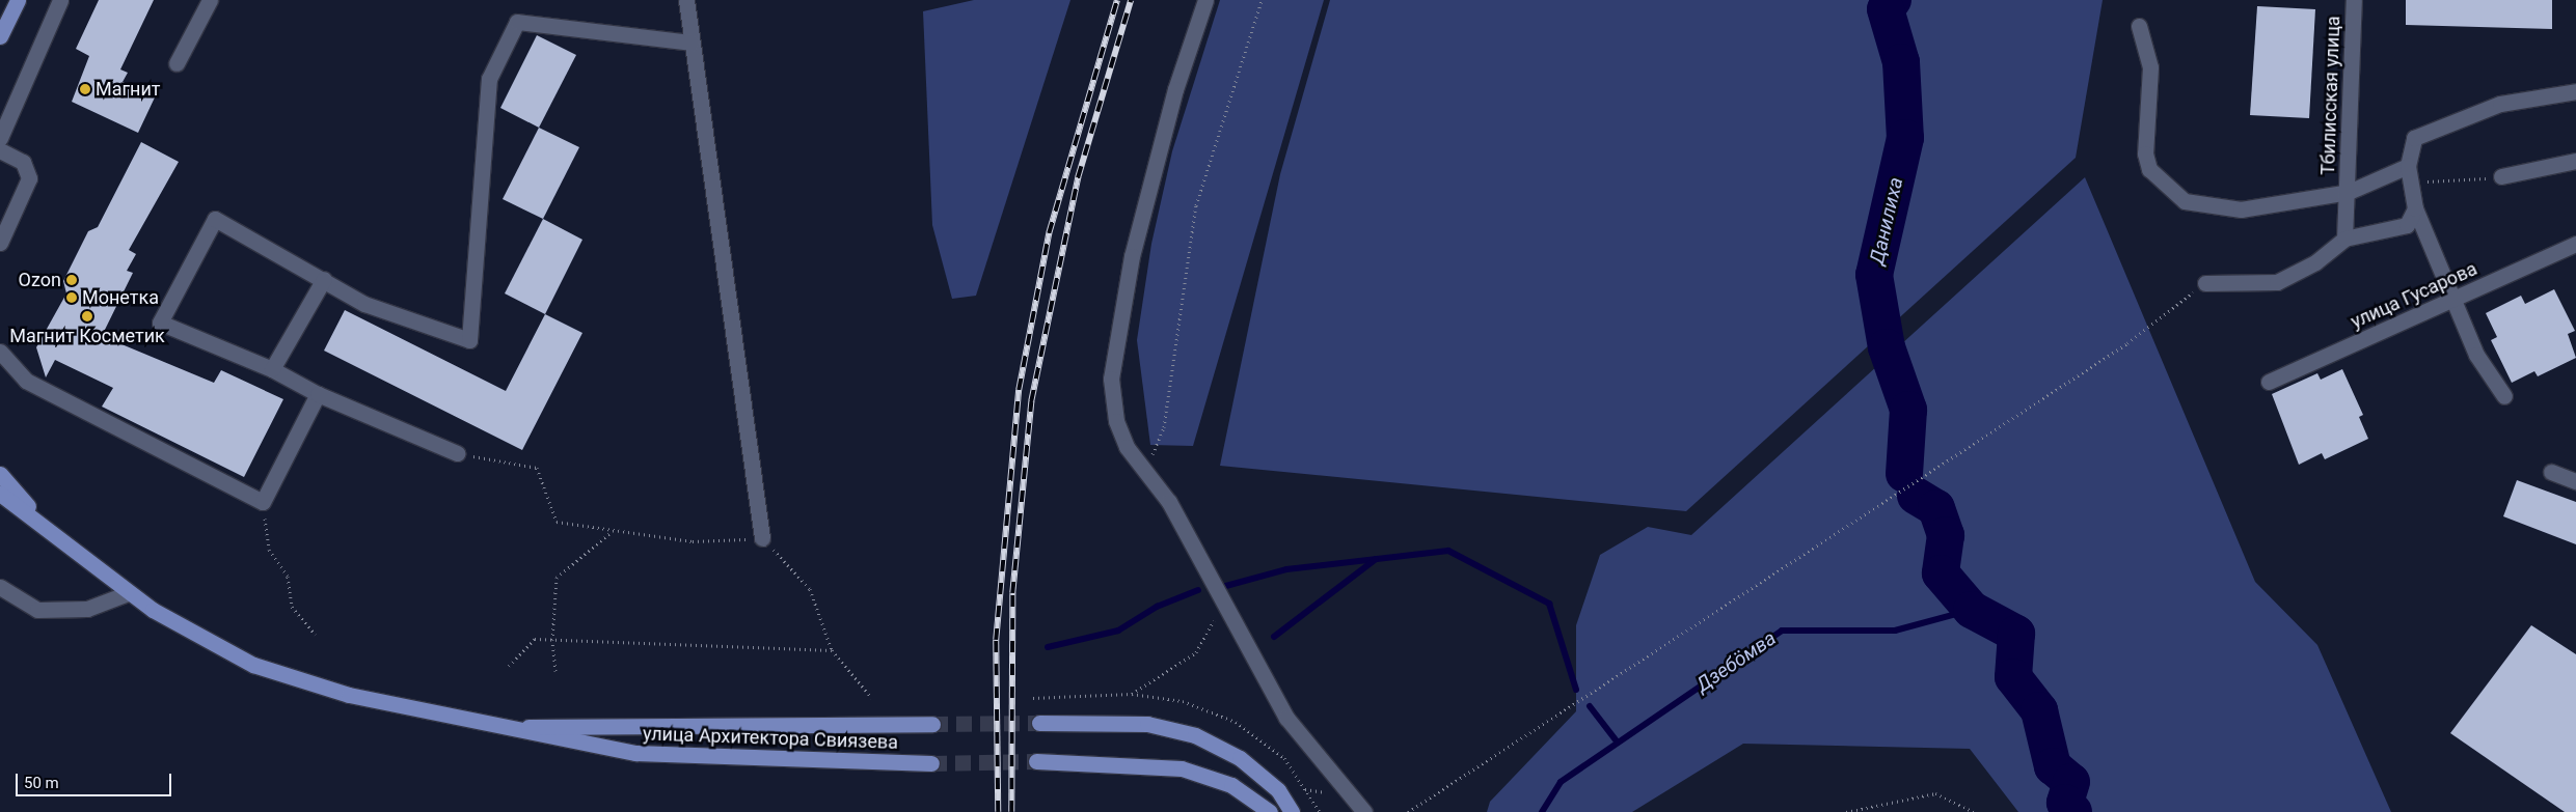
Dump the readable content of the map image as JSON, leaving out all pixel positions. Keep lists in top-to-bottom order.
{
  "streets": {
    "main road": ["улица Архитектора Свиязева"],
    "street": ["Тбилисская улица", "улица Гусарова"]
  },
  "water": ["Данилиха", "Дзебӧмва"],
  "places": [
    "Магнит",
    "Ozon",
    "Монетка",
    "Магнит Косметик"
  ],
  "scale_bar": "50 m"
}
